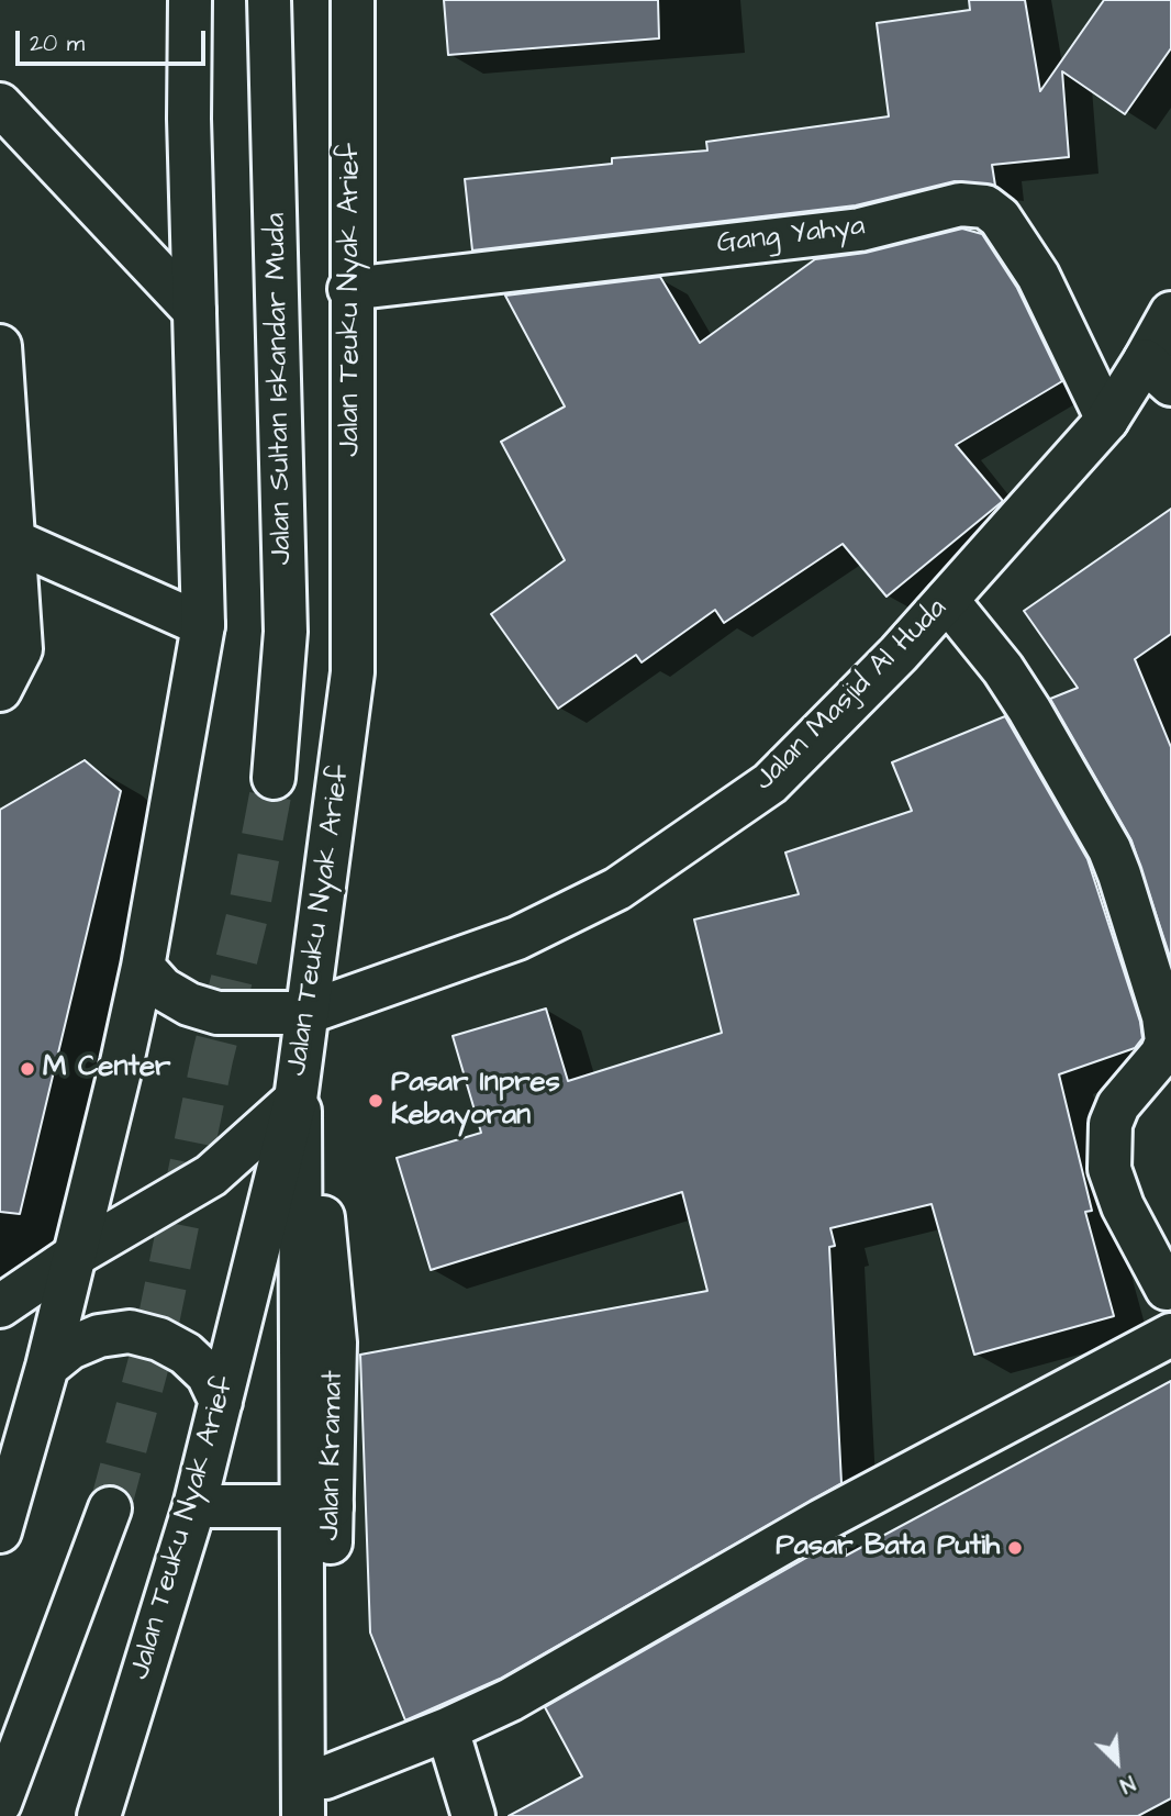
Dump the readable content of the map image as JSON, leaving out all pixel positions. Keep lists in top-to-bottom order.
{
  "streets": {
    "main road": [
      "Gang Yahya",
      "Jalan Teuku Nyak Arief",
      "Jalan Sultan Iskandar Muda",
      "Jalan Masjid Al Huda",
      "Jalan Kramat"
    ]
  },
  "crossings": [
    ["Gang Yahya", "Jalan Teuku Nyak Arief"],
    ["Gang Yahya", "Jalan Masjid Al Huda"],
    ["Jalan Teuku Nyak Arief", "Jalan Masjid Al Huda"]
  ],
  "places": ["M Center", "Pasar Inpres Kebayoran", "Pasar Bata Putih"],
  "scale_bar": "20 m",
  "north": "bottom right"
}
